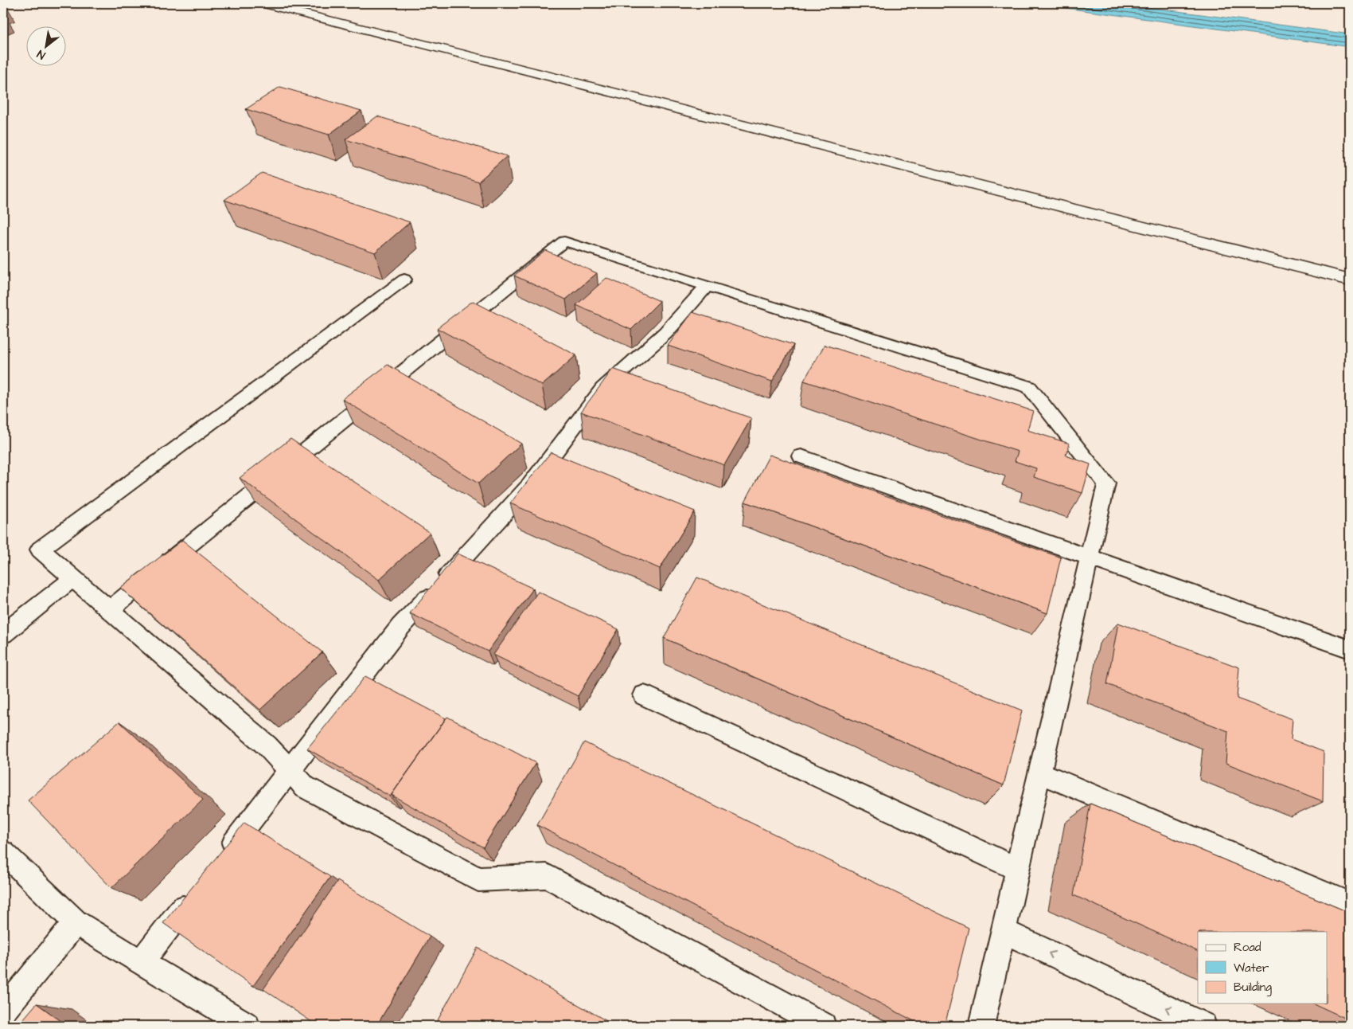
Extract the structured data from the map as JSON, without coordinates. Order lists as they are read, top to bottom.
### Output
{
  "legend": ["Road", "Water", "Building"],
  "north": "bottom left"
}
